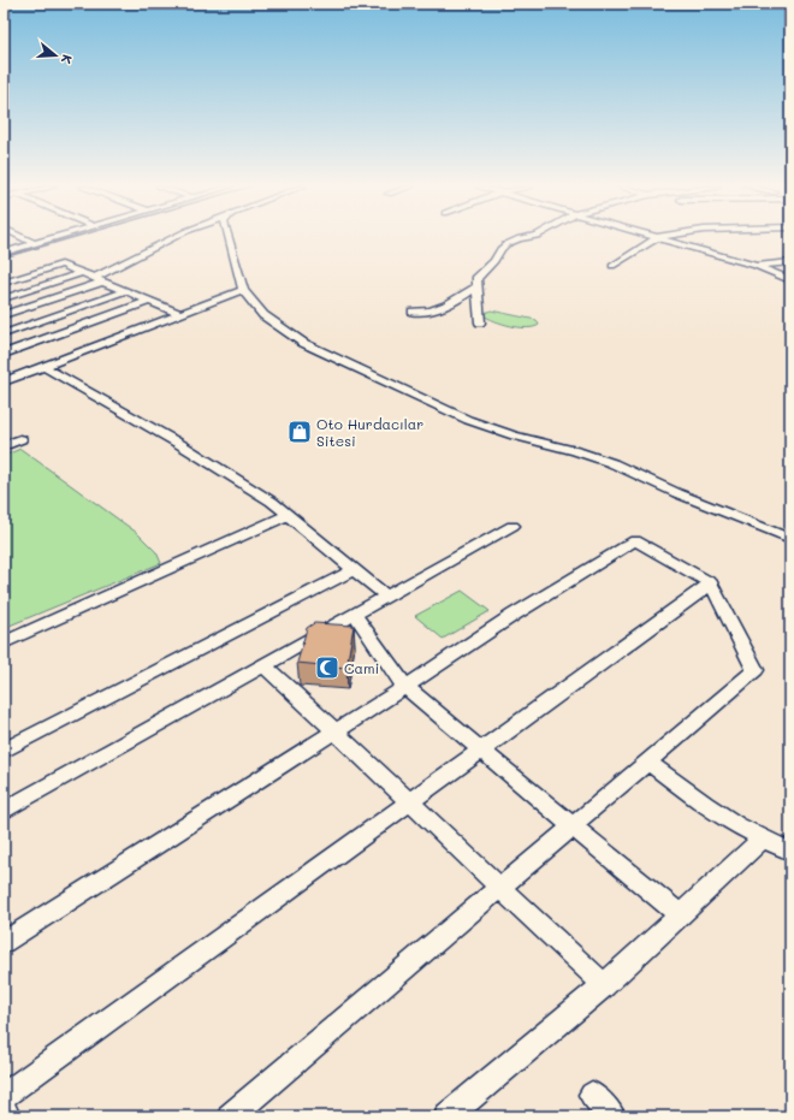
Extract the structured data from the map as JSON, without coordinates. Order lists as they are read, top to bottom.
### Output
{
  "places": {
    "shop": ["Oto Hurdacılar Sitesi"],
    "mosque": ["Cami"]
  },
  "north": "right"
}
